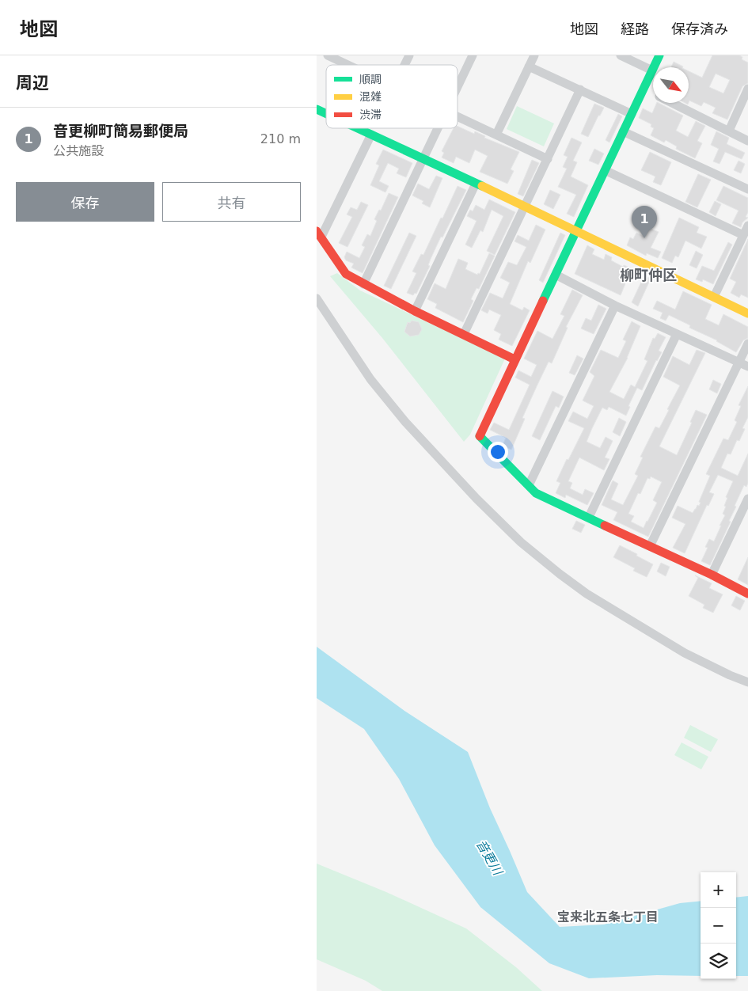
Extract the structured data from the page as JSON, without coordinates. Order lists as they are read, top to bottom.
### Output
{
  "districts": ["柳町仲区", "宝来北五条七丁目"],
  "water": ["音更川"],
  "legend": ["順調", "混雑", "渋滞"],
  "north": "bottom right",
  "page": {
    "header": "地図",
    "nav": ["地図", "経路", "保存済み"],
    "heading": "周辺",
    "list": [
      {
        "mark": "1",
        "name": "音更柳町簡易郵便局",
        "note": "公共施設",
        "value": "210 m"
      }
    ],
    "buttons": ["保存", "共有"],
    "pins": "1",
    "map_buttons": ["+", "−"]
  }
}
